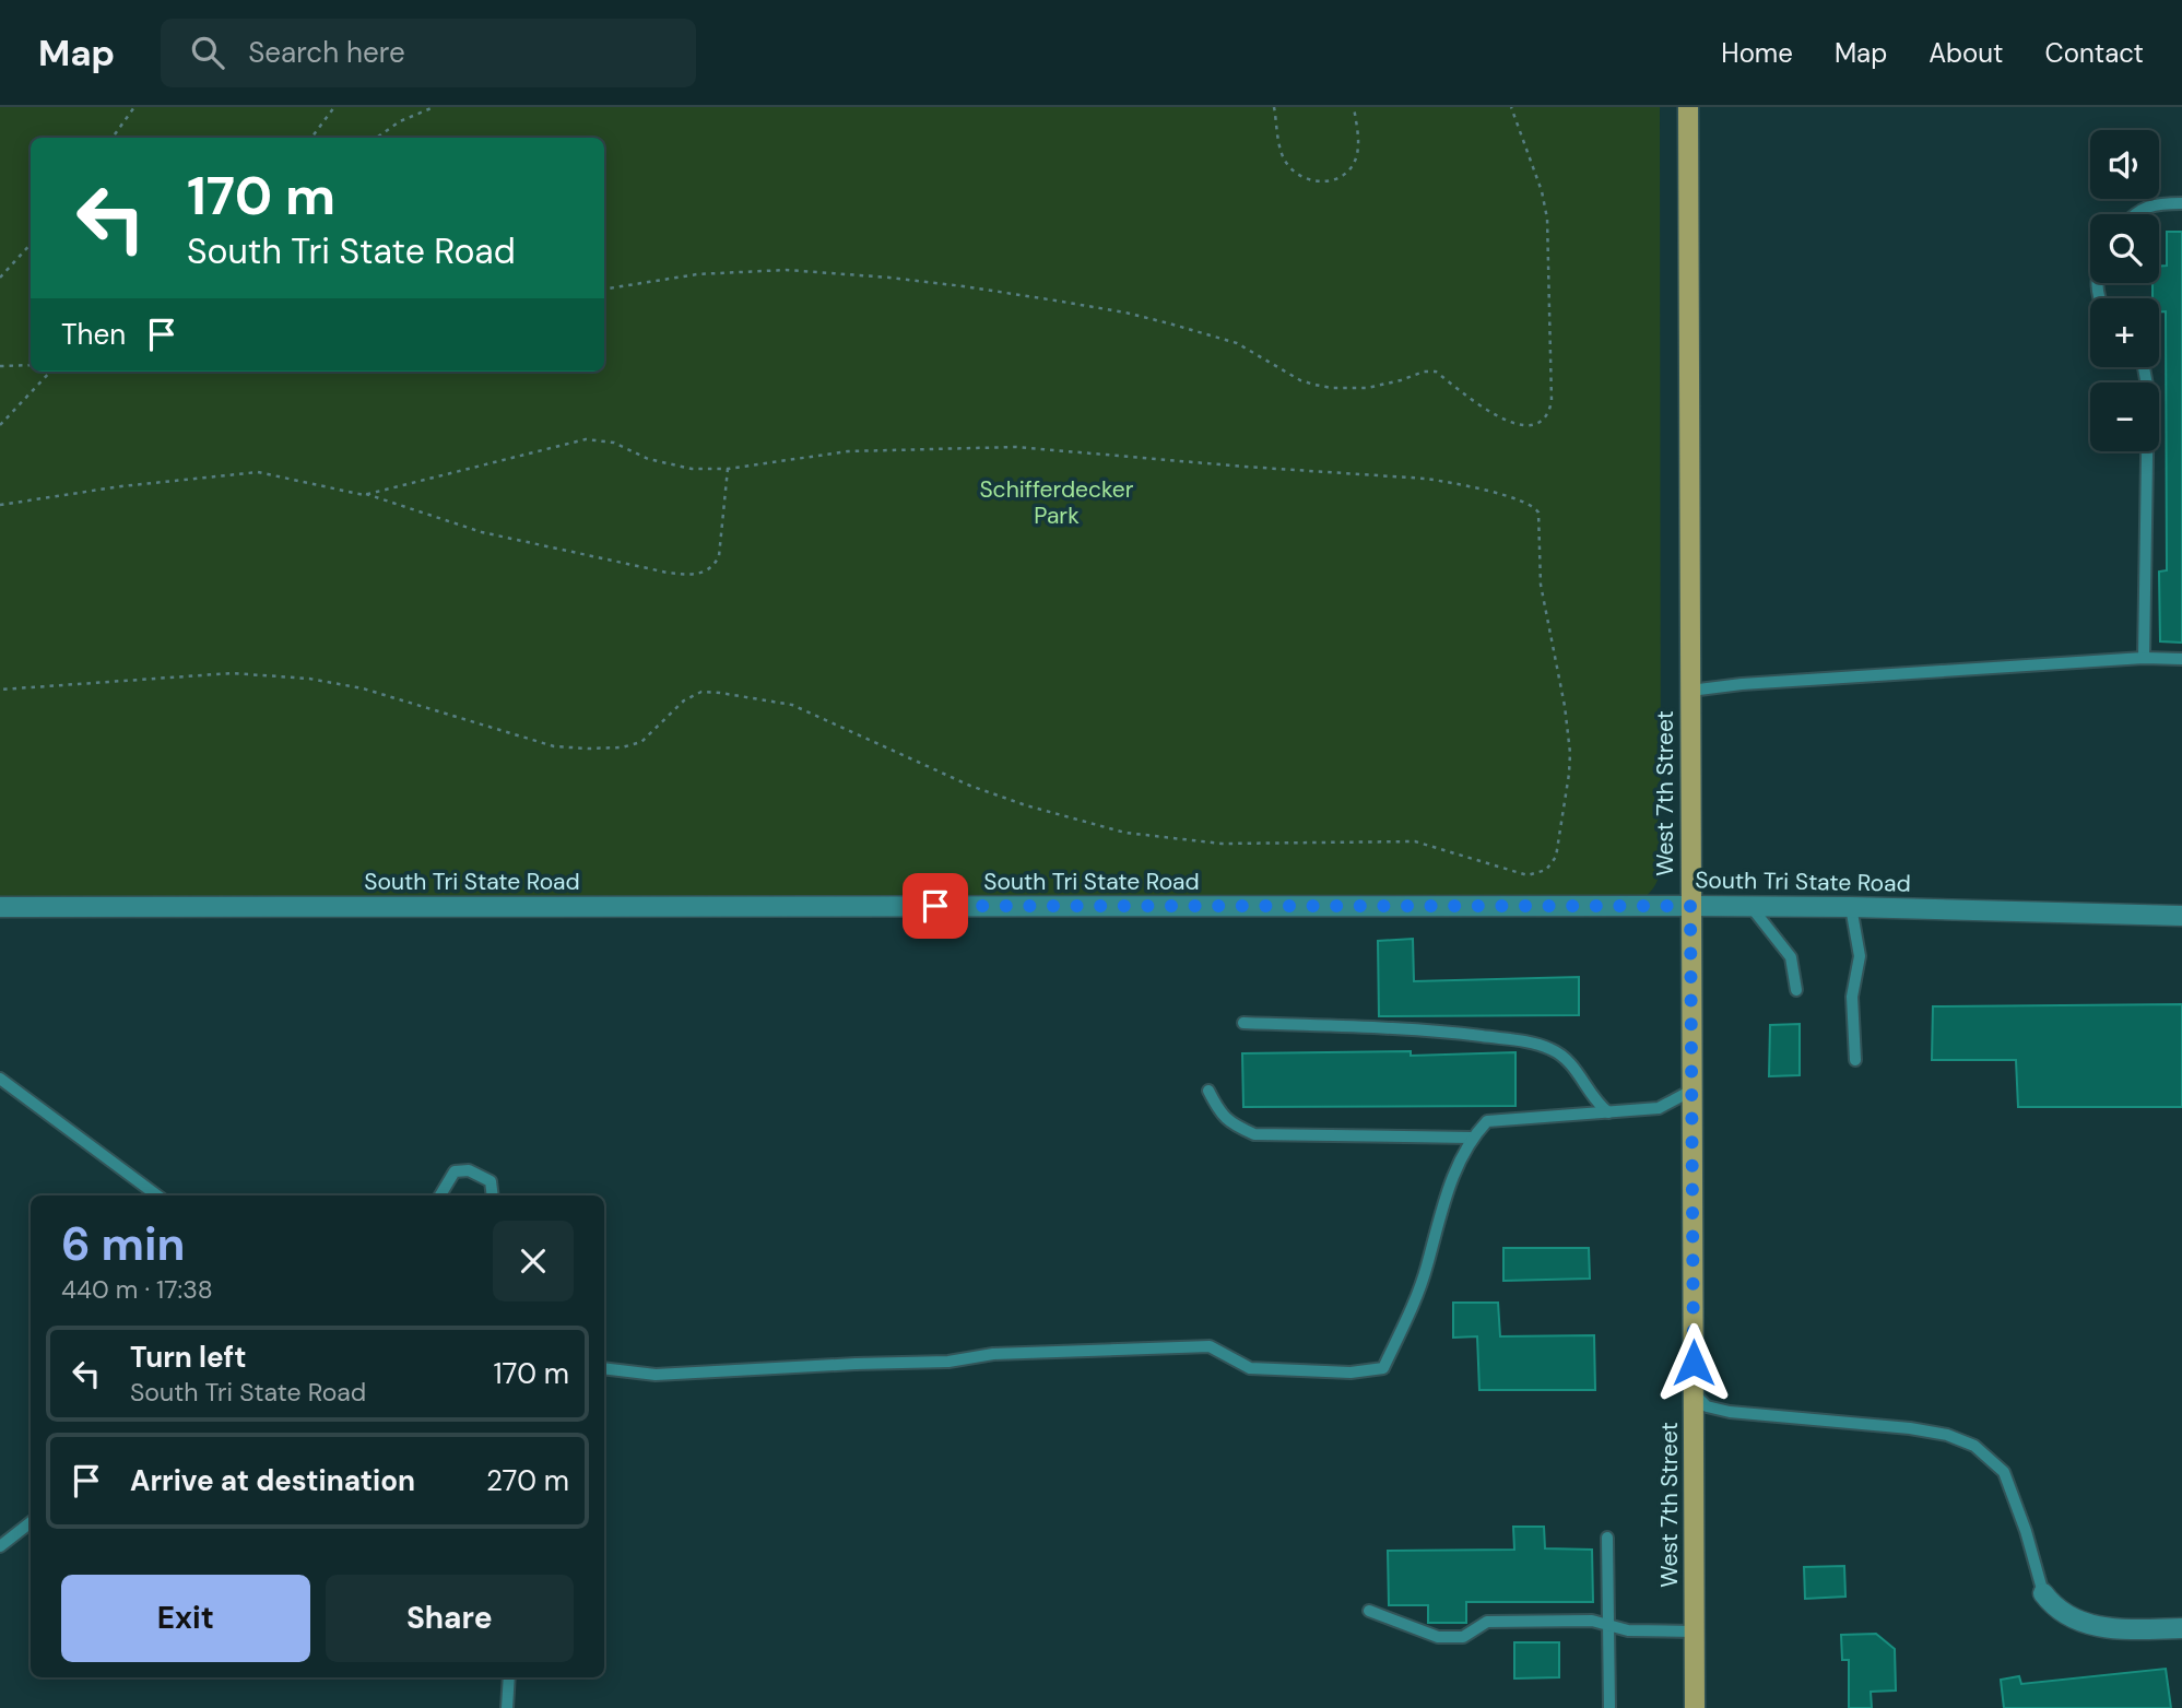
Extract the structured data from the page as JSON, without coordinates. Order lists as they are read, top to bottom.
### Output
{
  "streets": {
    "main road": ["West 7th Street"],
    "street": ["South Tri State Road"]
  },
  "crossings": [
    ["West 7th Street", "South Tri State Road"]
  ],
  "parks": ["Schifferdecker Park"],
  "page": {
    "header": "Map",
    "search": "Search here",
    "nav": [
      "Home",
      "Map",
      "About",
      "Contact"
    ],
    "map_buttons": ["+", "−"],
    "turn": ["170 m", "South Tri State Road"],
    "then": "Then",
    "heading": ["6 min", "440 m · 17:38"],
    "list": [
      {
        "name": "Turn left",
        "note": "South Tri State Road",
        "value": "170 m"
      },
      {
        "name": "Arrive at destination",
        "value": "270 m"
      }
    ],
    "buttons": ["Exit", "Share"]
  }
}
